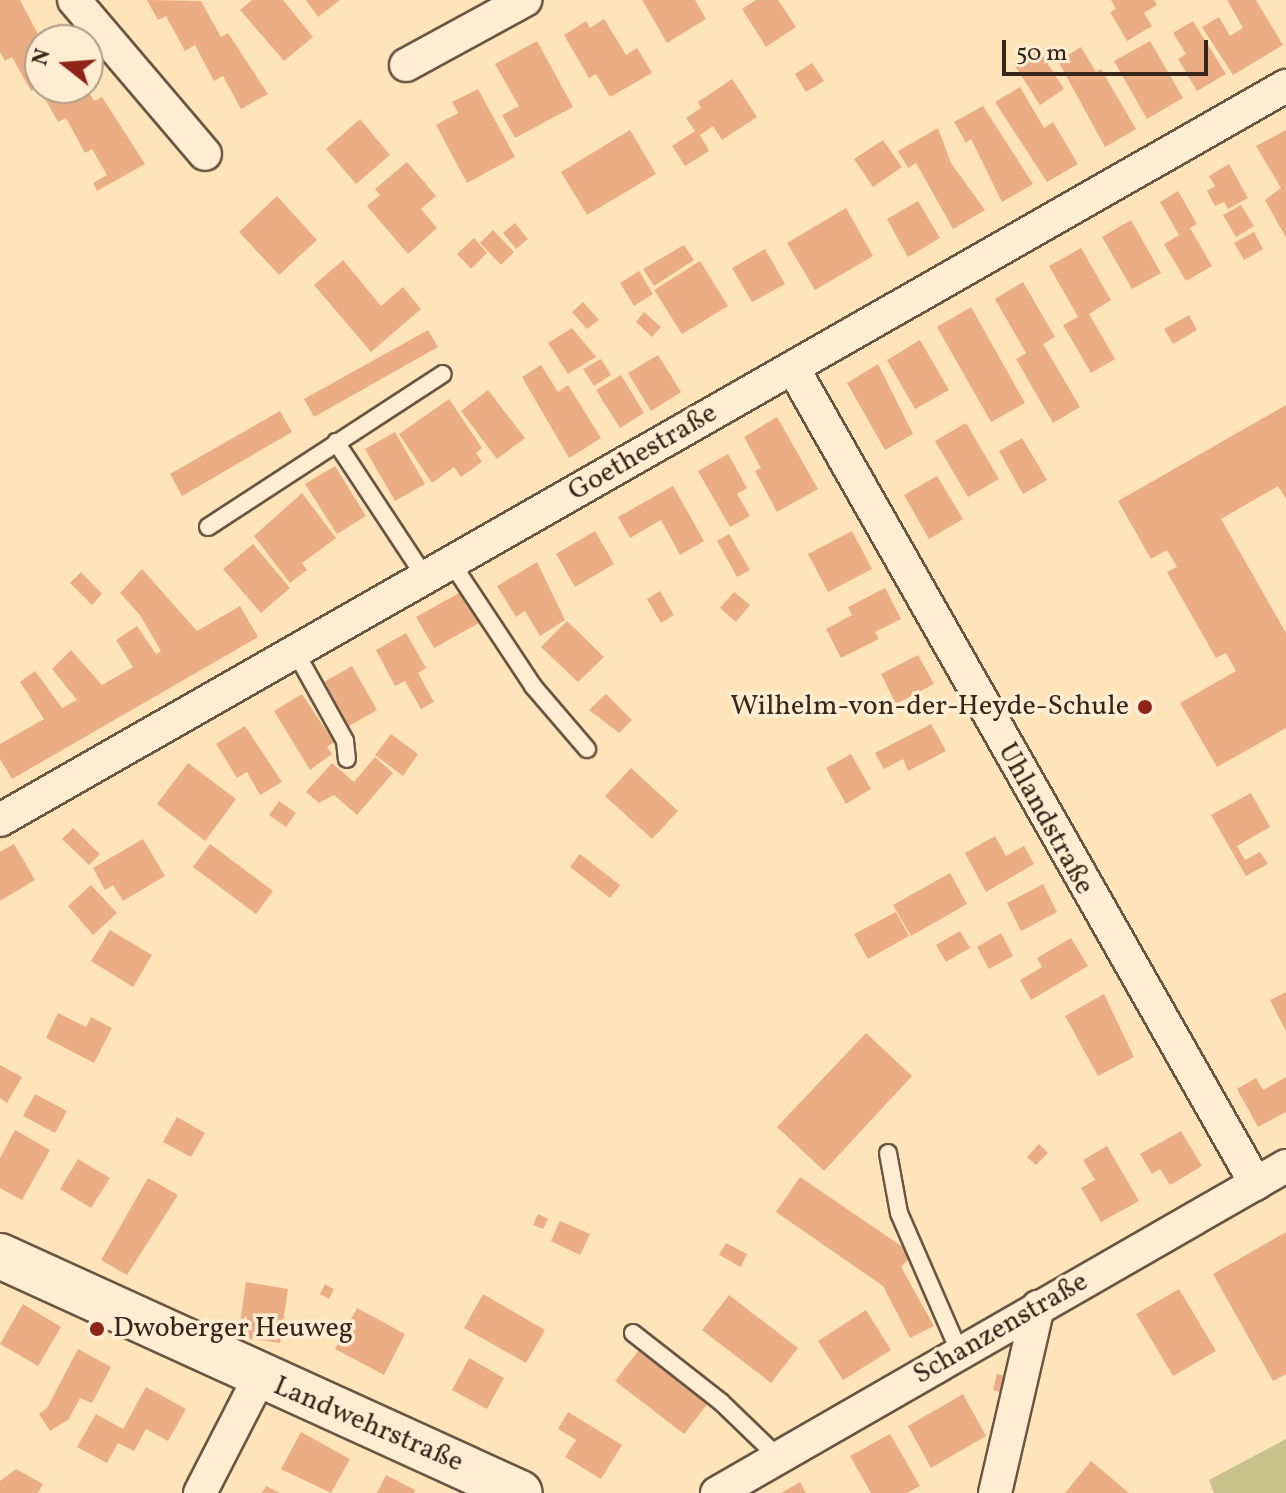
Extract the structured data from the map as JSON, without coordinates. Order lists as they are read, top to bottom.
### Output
{
  "streets": {
    "street": [
      "Goethestraße",
      "Uhlandstraße",
      "Schanzenstraße",
      "Landwehrstraße"
    ]
  },
  "crossings": [
    ["Goethestraße", "Uhlandstraße"],
    ["Uhlandstraße", "Schanzenstraße"]
  ],
  "places": ["Wilhelm-von-der-Heyde-Schule", "Dwoberger Heuweg"],
  "scale_bar": "50 m",
  "north": "left"
}
